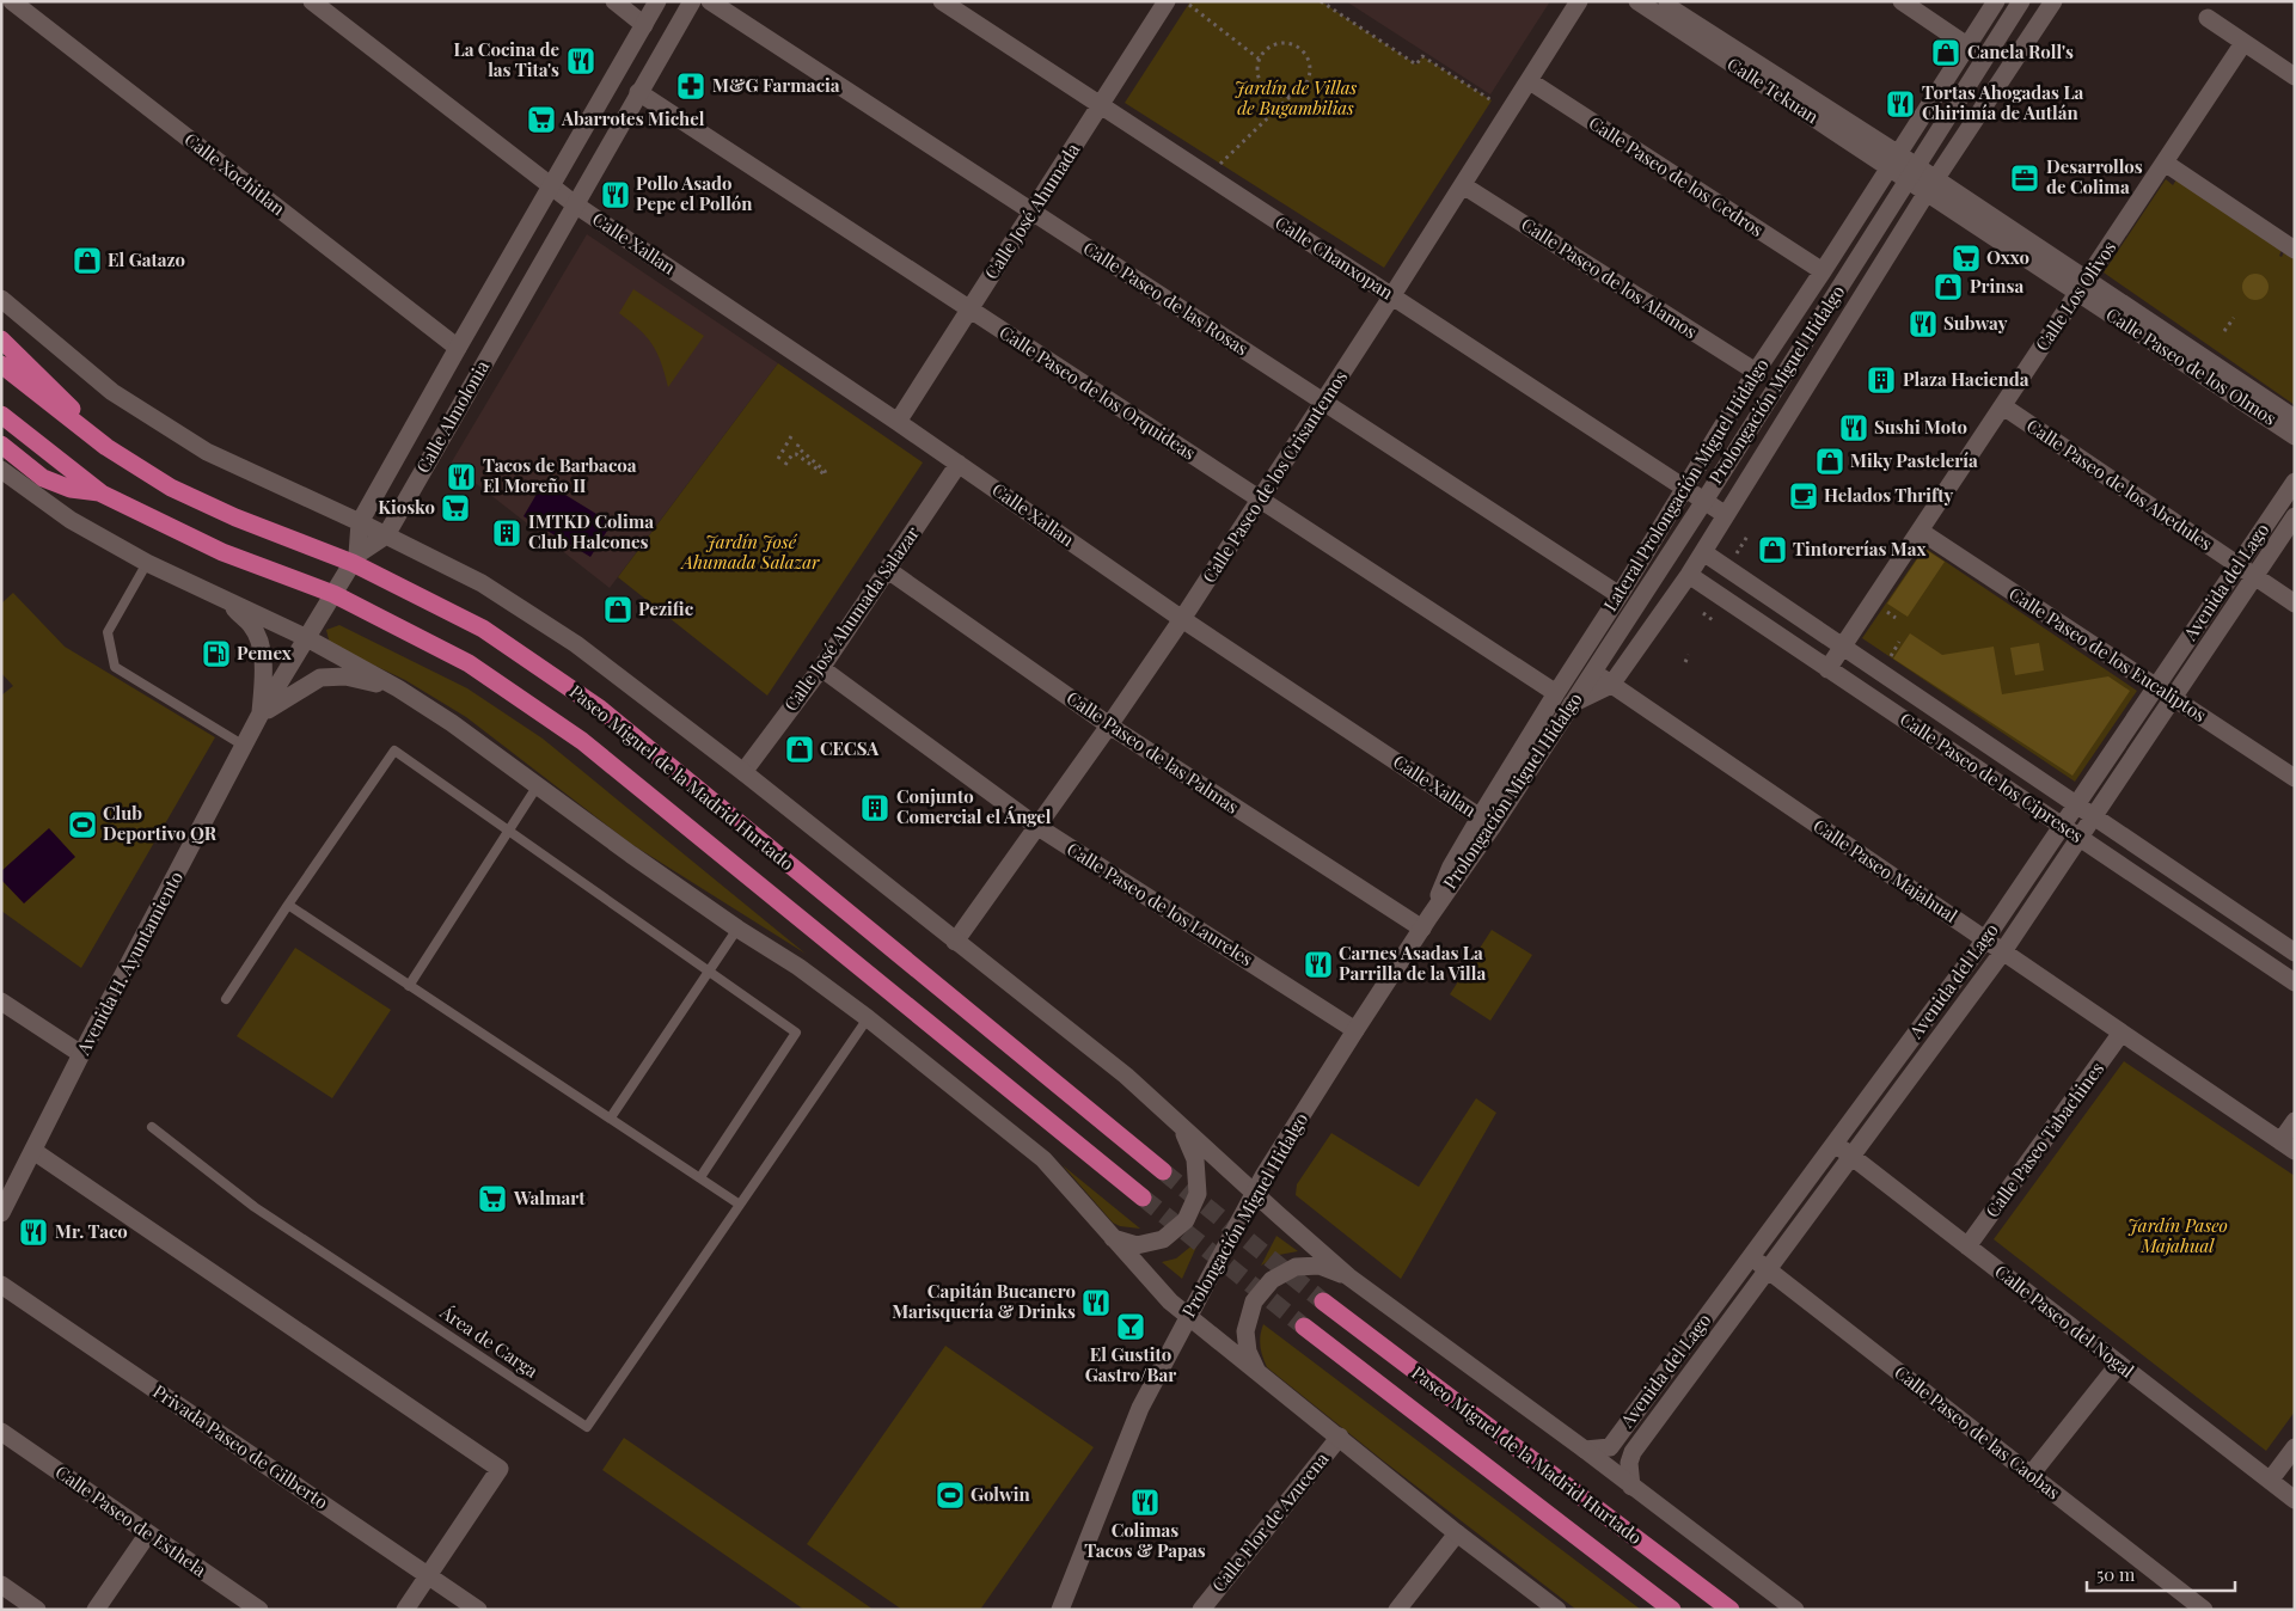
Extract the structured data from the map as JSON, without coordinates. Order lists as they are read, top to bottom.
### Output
{
  "streets": {
    "highway": ["Paseo Miguel de la Madrid Hurtado"],
    "street": [
      "Calle Tekuan",
      "Calle Xochitlan",
      "Calle Paseo de los Cedros",
      "Calle José Ahumada",
      "Calle Xallan",
      "Calle Chanxopan",
      "Calle Paseo de los Alamos",
      "Calle Los Olivos",
      "Calle Paseo de las Rosas",
      "Calle Paseo de los Olmos",
      "Prolongación Miguel Hidalgo",
      "Calle Paseo de los Orquideas",
      "Calle Almolonia",
      "Calle Paseo de los Crisantemos",
      "Lateral Prolongación Miguel Hidalgo",
      "Calle Paseo de los Abedules",
      "Avenida del Lago",
      "Calle José Ahumada Salazar",
      "Calle Paseo de los Eucaliptos",
      "Calle Paseo de las Palmas",
      "Calle Paseo de los Cipreses",
      "Calle Paseo Majahual",
      "Calle Paseo de los Laureles",
      "Avenida H. Ayuntamiento",
      "Calle Paseo Tabachines",
      "Calle Paseo del Nogal",
      "Calle Paseo de las Caobas",
      "Privada Paseo de Gilberto",
      "Calle Paseo de Esthela",
      "Calle Flor de Azucena"
    ],
    "lane": ["Área de Carga"]
  },
  "crossings": [
    ["Calle Tekuan", "Calle Paseo de los Olmos"],
    ["Calle Tekuan", "Prolongación Miguel Hidalgo"],
    ["Calle Tekuan", "Lateral Prolongación Miguel Hidalgo"],
    ["Calle Xochitlan", "Calle Almolonia"],
    ["Calle Paseo de los Cedros", "Calle Paseo de los Crisantemos"],
    ["Calle Paseo de los Cedros", "Lateral Prolongación Miguel Hidalgo"],
    ["Calle José Ahumada", "Calle Xallan"],
    ["Calle José Ahumada", "Calle Chanxopan"],
    ["Calle José Ahumada", "Calle Paseo de las Rosas"],
    ["Calle José Ahumada", "Calle Paseo de los Orquideas"],
    ["Calle Xallan", "Prolongación Miguel Hidalgo"],
    ["Calle Xallan", "Calle Almolonia"],
    ["Calle Xallan", "Calle Paseo de los Crisantemos"],
    ["Calle Xallan", "Lateral Prolongación Miguel Hidalgo"],
    ["Calle Xallan", "Calle José Ahumada Salazar"],
    ["Calle Chanxopan", "Prolongación Miguel Hidalgo"],
    ["Calle Chanxopan", "Calle Paseo de los Crisantemos"],
    ["Calle Chanxopan", "Lateral Prolongación Miguel Hidalgo"],
    ["Calle Paseo de los Alamos", "Calle Paseo de los Crisantemos"],
    ["Calle Paseo de los Alamos", "Lateral Prolongación Miguel Hidalgo"],
    ["Calle Los Olivos", "Calle Paseo de los Olmos"],
    ["Calle Los Olivos", "Calle Paseo de los Abedules"],
    ["Calle Los Olivos", "Calle Paseo de los Eucaliptos"],
    ["Calle Los Olivos", "Calle Paseo de los Cipreses"],
    ["Calle Paseo de las Rosas", "Calle Paseo de los Crisantemos"],
    ["Calle Paseo de las Rosas", "Lateral Prolongación Miguel Hidalgo"],
    ["Calle Paseo de los Olmos", "Prolongación Miguel Hidalgo"],
    ["Prolongación Miguel Hidalgo", "Lateral Prolongación Miguel Hidalgo"],
    ["Prolongación Miguel Hidalgo", "Calle Paseo de las Palmas"],
    ["Prolongación Miguel Hidalgo", "Calle Paseo Majahual"],
    ["Prolongación Miguel Hidalgo", "Calle Paseo de los Laureles"],
    ["Calle Paseo de los Orquideas", "Calle Almolonia"],
    ["Calle Paseo de los Orquideas", "Calle Paseo de los Crisantemos"],
    ["Calle Paseo de los Orquideas", "Lateral Prolongación Miguel Hidalgo"],
    ["Calle Almolonia", "Paseo Miguel de la Madrid Hurtado"],
    ["Calle Almolonia", "Avenida H. Ayuntamiento"],
    ["Calle Paseo de los Crisantemos", "Calle Paseo de las Palmas"],
    ["Calle Paseo de los Crisantemos", "Calle Paseo de los Laureles"],
    ["Calle Paseo de los Abedules", "Avenida del Lago"],
    ["Avenida del Lago", "Calle Paseo de los Eucaliptos"],
    ["Avenida del Lago", "Calle Paseo de los Cipreses"],
    ["Avenida del Lago", "Calle Paseo Majahual"],
    ["Avenida del Lago", "Calle Paseo del Nogal"],
    ["Avenida del Lago", "Calle Paseo de las Caobas"],
    ["Calle José Ahumada Salazar", "Calle Paseo de las Palmas"],
    ["Calle José Ahumada Salazar", "Calle Paseo de los Laureles"],
    ["Paseo Miguel de la Madrid Hurtado", "Avenida H. Ayuntamiento"],
    ["Calle Paseo Majahual", "Calle Paseo Tabachines"],
    ["Calle Paseo Tabachines", "Calle Paseo del Nogal"]
  ],
  "parks": ["Jardín de Villas de Bugambilias", "Jardín José Ahumada Salazar", "Jardín Paseo Majahual"],
  "places": {
    "shop": [
      "Canela Roll's",
      "El Gatazo",
      "Prinsa",
      "Miky Pastelería",
      "Tintorerías Max",
      "Pezific",
      "CECSA"
    ],
    "restaurant": [
      "La Cocina de las Tita's",
      "Tortas Ahogadas La Chirimía de Autlán",
      "Pollo Asado Pepe el Pollón",
      "Subway",
      "Sushi Moto",
      "Tacos de Barbacoa El Moreño II",
      "Carnes Asadas La Parrilla de la Villa",
      "Mr. Taco",
      "Capitán Bucanero Marisquería & Drinks",
      "Colimas Tacos & Papas"
    ],
    "pharmacy": ["M&G Farmacia"],
    "supermarket": [
      "Abarrotes Michel",
      "Oxxo",
      "Kiosko",
      "Walmart"
    ],
    "office": ["Desarrollos de Colima"],
    "building": ["Plaza Hacienda", "IMTKD Colima Club Halcones", "Conjunto Comercial el Ángel"],
    "cafe": ["Helados Thrifty"],
    "fuel station": ["Pemex"],
    "sports": ["Club Deportivo QR", "Golwin"],
    "bar": ["El Gustito Gastro/Bar"]
  },
  "scale_bar": "50 m"
}
